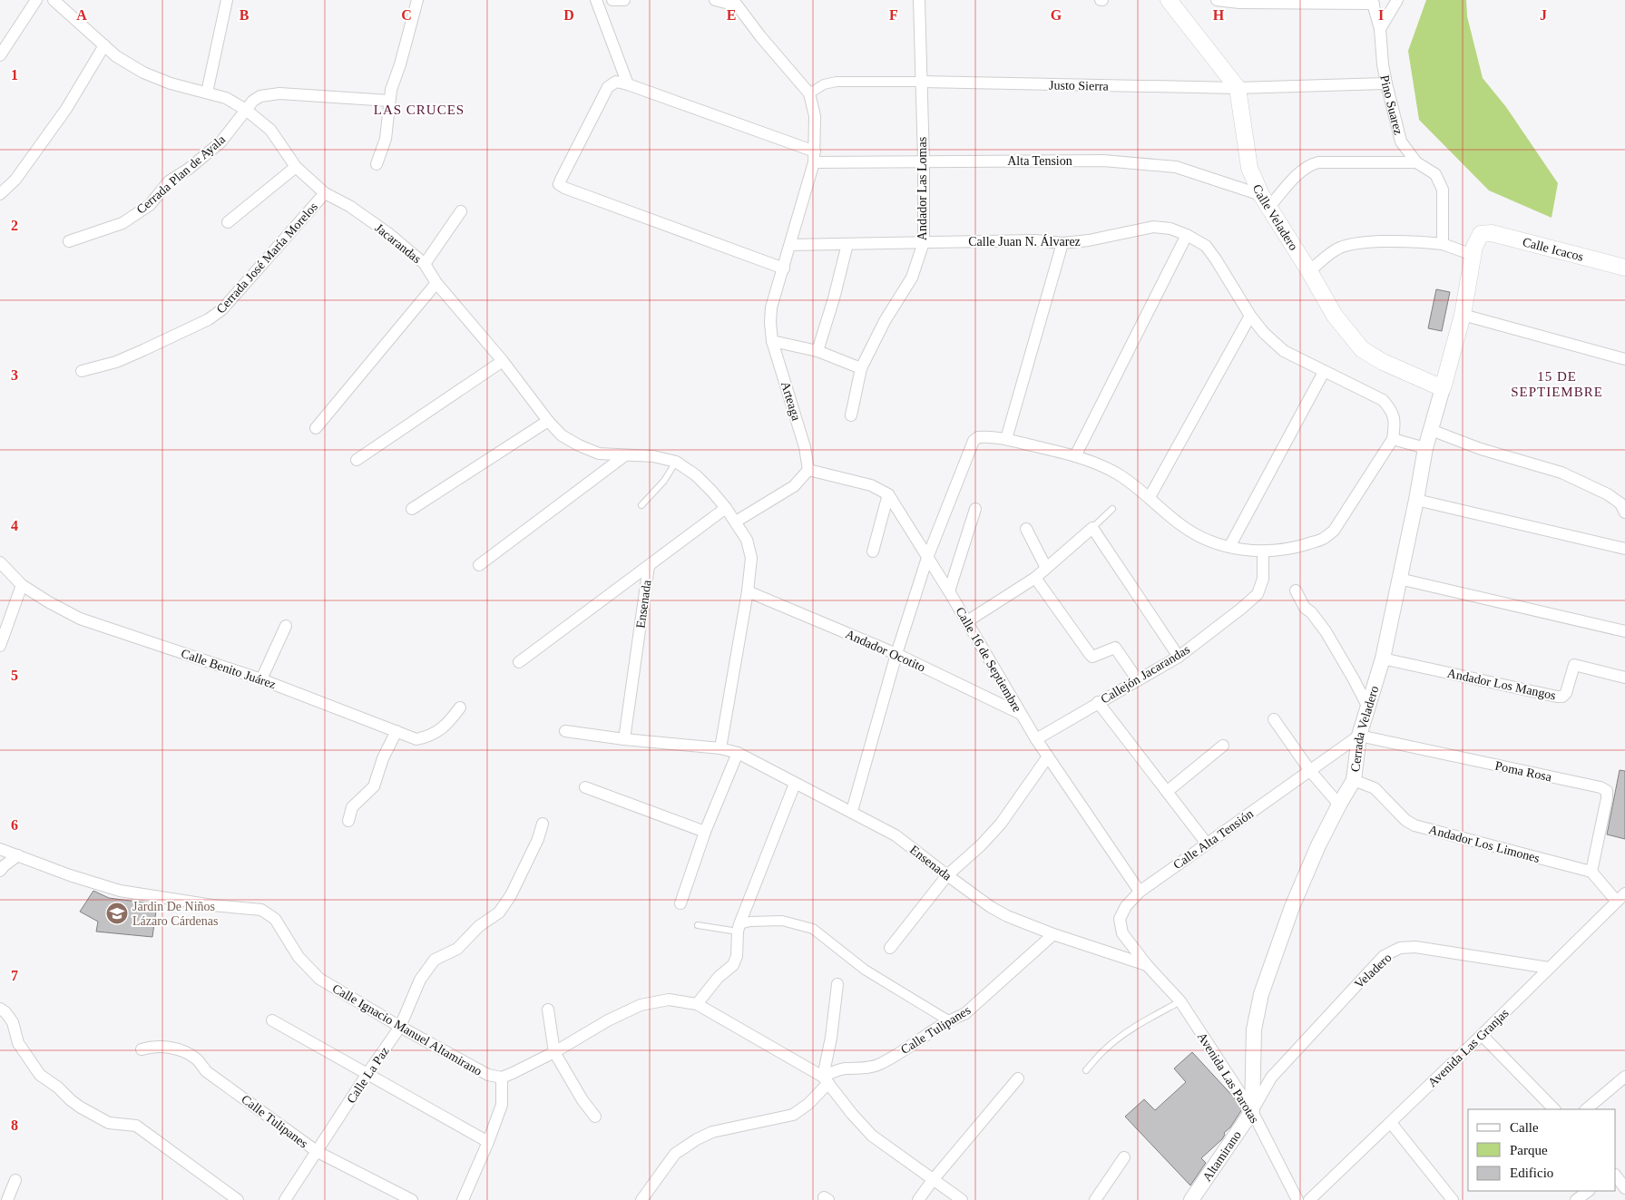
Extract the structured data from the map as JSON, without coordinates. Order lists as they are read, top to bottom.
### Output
{
  "streets": {
    "main road": ["Calle Veladero", "Calle Icacos"],
    "street": [
      "Justo Sierra",
      "Pino Suarez",
      "Alta Tension",
      "Cerrada Plan de Ayala",
      "Andador Las Lomas",
      "Calle Juan N. Álvarez",
      "Jacarandas",
      "Cerrada José María Morelos",
      "Arteaga",
      "Ensenada",
      "Andador Ocotito",
      "Calle 16 de Septiembre",
      "Calle Benito Juárez",
      "Callejón Jacarandas",
      "Andador Los Mangos",
      "Cerrada Veladero",
      "Poma Rosa",
      "Calle Alta Tensión",
      "Andador Los Limones",
      "Veladero",
      "Calle Ignacio Manuel Altamirano",
      "Calle Tulipanes",
      "Avenida Las Granjas",
      "Calle La Paz",
      "Avenida Las Parotas",
      "Altamirano"
    ]
  },
  "crossings": [
    ["Justo Sierra", "Pino Suarez"],
    ["Justo Sierra", "Andador Las Lomas"],
    ["Justo Sierra", "Calle Veladero"],
    ["Alta Tension", "Andador Las Lomas"],
    ["Alta Tension", "Calle Veladero"],
    ["Alta Tension", "Arteaga"],
    ["Cerrada Plan de Ayala", "Jacarandas"],
    ["Andador Las Lomas", "Calle Juan N. Álvarez"],
    ["Calle Veladero", "Cerrada Veladero"],
    ["Calle Juan N. Álvarez", "Arteaga"],
    ["Jacarandas", "Cerrada José María Morelos"],
    ["Jacarandas", "Ensenada"],
    ["Jacarandas", "Andador Ocotito"],
    ["Ensenada", "Calle Alta Tensión"],
    ["Ensenada", "Calle Tulipanes"],
    ["Ensenada", "Avenida Las Parotas"],
    ["Andador Ocotito", "Calle 16 de Septiembre"],
    ["Calle 16 de Septiembre", "Callejón Jacarandas"],
    ["Calle 16 de Septiembre", "Calle Alta Tensión"],
    ["Andador Los Mangos", "Cerrada Veladero"],
    ["Cerrada Veladero", "Poma Rosa"],
    ["Cerrada Veladero", "Calle Alta Tensión"],
    ["Cerrada Veladero", "Andador Los Limones"],
    ["Cerrada Veladero", "Veladero"],
    ["Cerrada Veladero", "Avenida Las Parotas"],
    ["Cerrada Veladero", "Altamirano"],
    ["Poma Rosa", "Calle Alta Tensión"],
    ["Poma Rosa", "Andador Los Limones"],
    ["Calle Alta Tensión", "Avenida Las Parotas"],
    ["Veladero", "Avenida Las Granjas"],
    ["Veladero", "Avenida Las Parotas"],
    ["Veladero", "Altamirano"],
    ["Calle Ignacio Manuel Altamirano", "Calle La Paz"],
    ["Calle Tulipanes", "Calle La Paz"],
    ["Avenida Las Parotas", "Altamirano"]
  ],
  "districts": ["LAS CRUCES", "15 DE SEPTIEMBRE"],
  "places": {
    "school or university": ["Jardin De Niños Lázaro Cárdenas"]
  },
  "legend": ["Calle", "Parque", "Edificio"],
  "grid": {
    "columns": [
      "A",
      "B",
      "C",
      "D",
      "E",
      "F",
      "G",
      "H",
      "I",
      "J"
    ],
    "rows": [
      "1",
      "2",
      "3",
      "4",
      "5",
      "6",
      "7",
      "8"
    ]
  }
}
